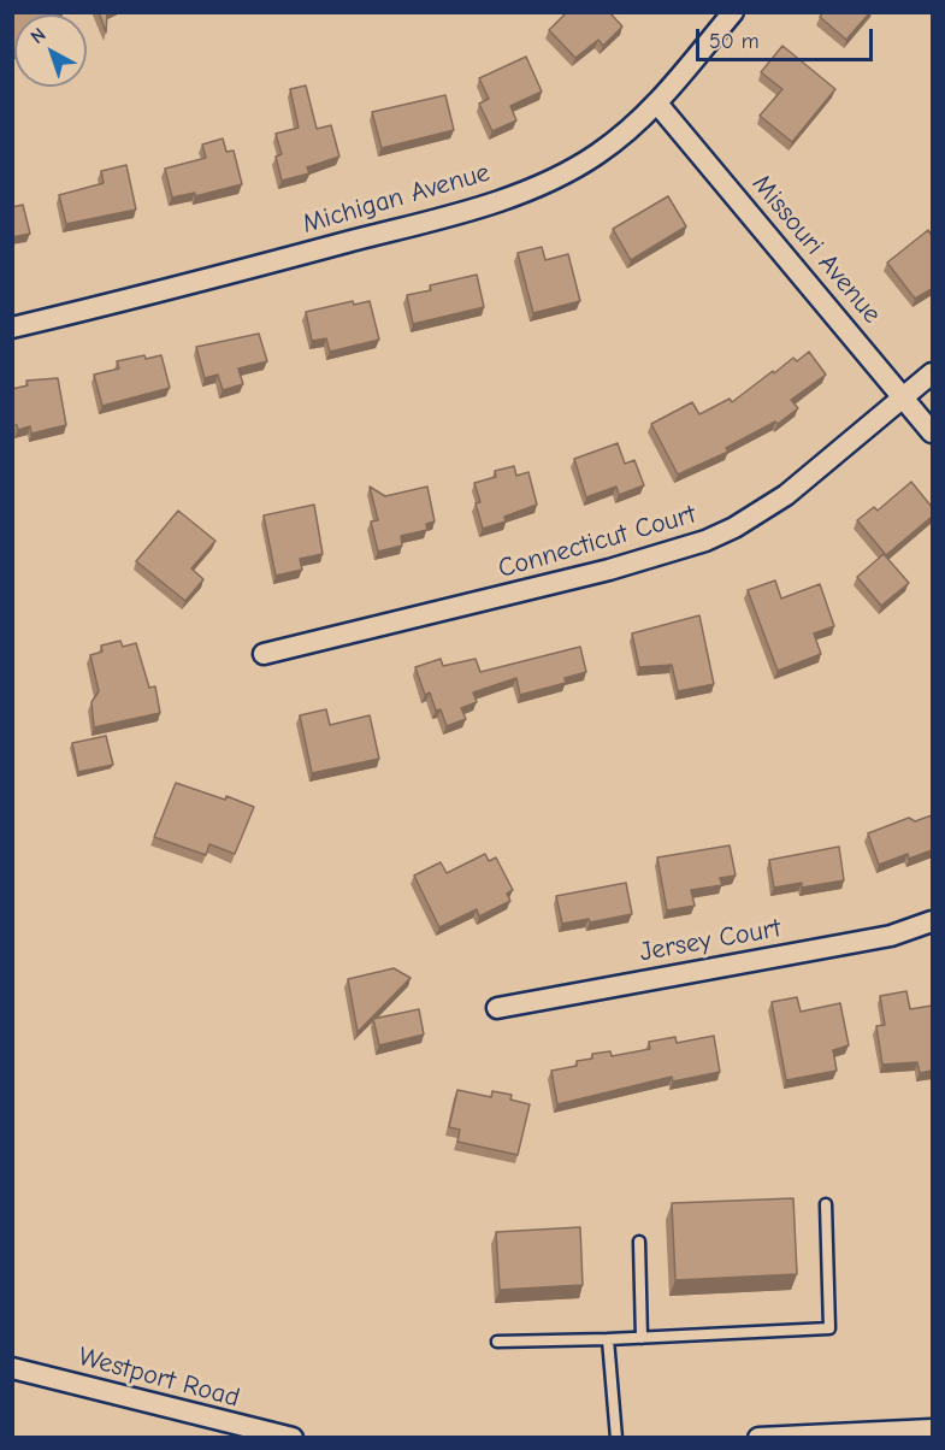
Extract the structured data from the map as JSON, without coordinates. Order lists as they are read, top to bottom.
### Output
{
  "streets": {
    "street": [
      "Michigan Avenue",
      "Missouri Avenue",
      "Connecticut Court",
      "Jersey Court",
      "Westport Road"
    ]
  },
  "crossings": [
    ["Michigan Avenue", "Missouri Avenue"],
    ["Missouri Avenue", "Connecticut Court"]
  ],
  "scale_bar": "50 m",
  "north": "top left"
}
